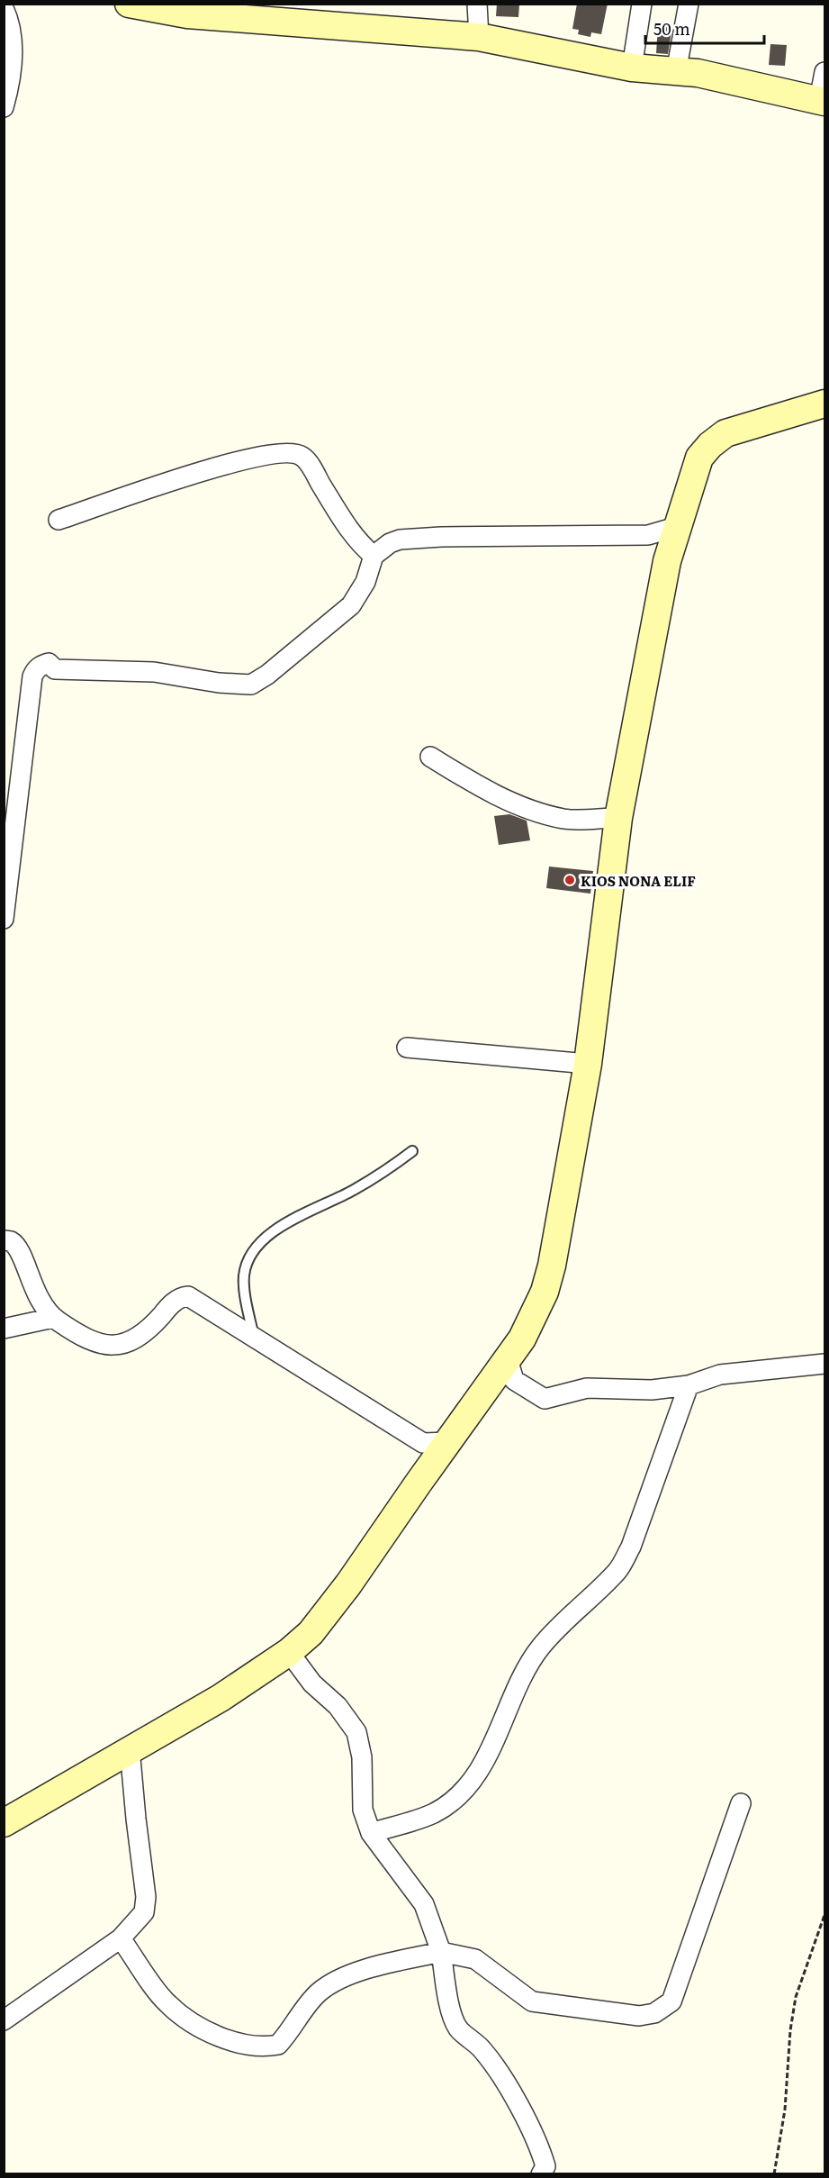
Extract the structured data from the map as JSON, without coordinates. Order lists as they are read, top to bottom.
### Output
{
  "places": ["KIOS NONA ELIF"],
  "scale_bar": "50 m"
}
